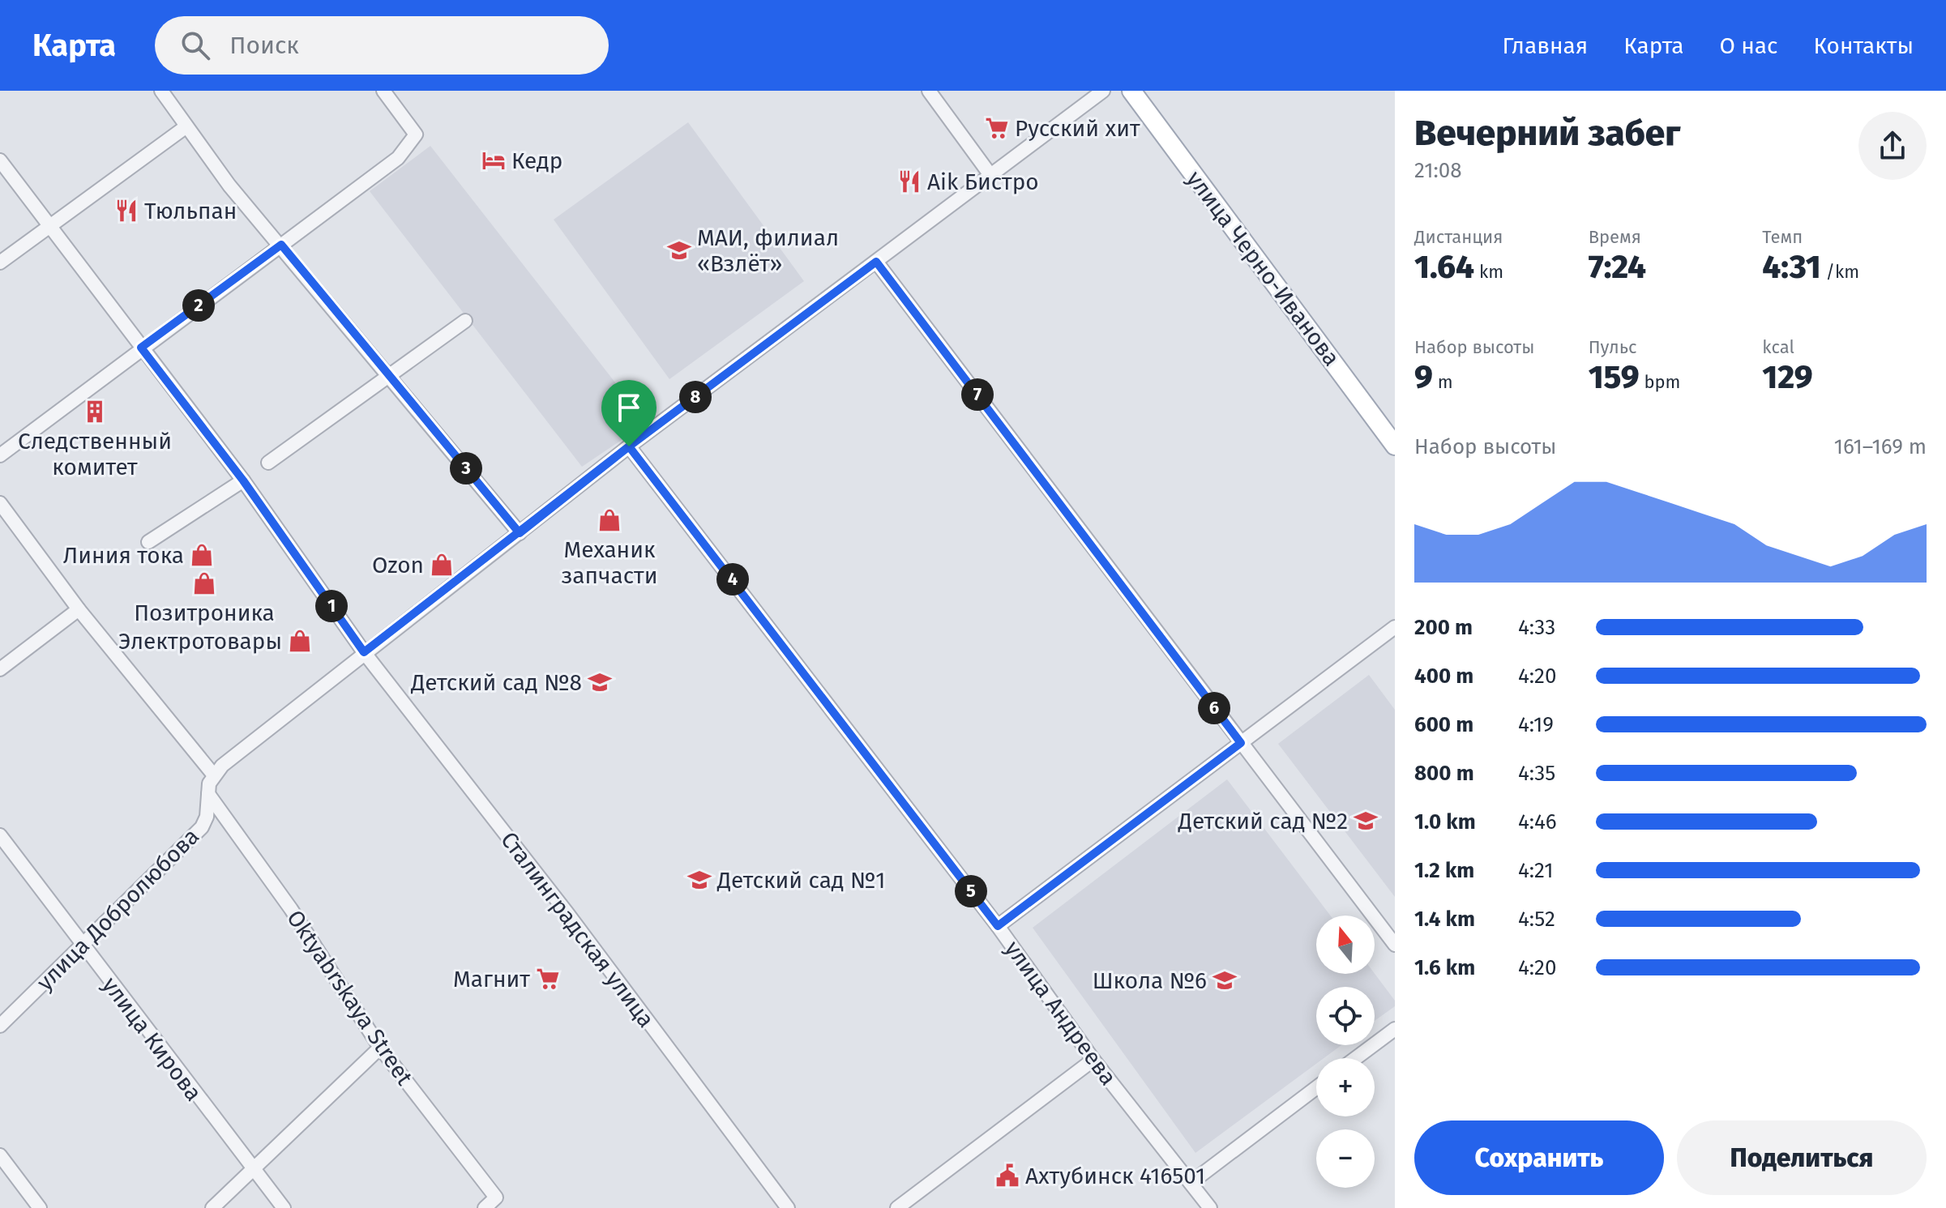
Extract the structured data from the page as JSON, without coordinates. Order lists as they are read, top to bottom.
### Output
{
  "streets": {
    "main road": ["улица Черно-Иванова"],
    "street": [
      "улица Добролюбова",
      "Сталинградская улица",
      "Oktyabrskaya Street",
      "улица Андреева",
      "улица Кирова"
    ]
  },
  "crossings": [
    ["улица Добролюбова", "Сталинградская улица"],
    ["улица Добролюбова", "Oktyabrskaya Street"],
    ["улица Добролюбова", "улица Андреева"],
    ["улица Добролюбова", "улица Кирова"]
  ],
  "places": {
    "supermarket": ["Русский хит", "Магнит"],
    "hotel": ["Кедр"],
    "restaurant": ["Aik Бистро", "Тюльпан"],
    "school or university": [
      "МАИ, филиал «Взлёт»",
      "Детский сад №8",
      "Детский сад №2",
      "Детский сад №1",
      "Школа №6"
    ],
    "building": ["Следственный комитет"],
    "shop": [
      "Механик запчасти",
      "Линия тока",
      "Ozon",
      "Позитроника",
      "Электротовары"
    ],
    "public building": ["Ахтубинск 416501"]
  },
  "north": "top",
  "page": {
    "header": "Карта",
    "search": "Поиск",
    "nav": [
      "Главная",
      "Карта",
      "О нас",
      "Контакты"
    ],
    "heading": ["Вечерний забег", "21:08"],
    "stats": [
      ["Дистанция", "1.64 km"],
      ["Время", "7:24"],
      ["Темп", "4:31 /km"],
      ["Набор высоты", "9 m"],
      ["Пульс", "159 bpm"],
      ["kcal", "129"]
    ],
    "pins": [
      "2",
      "7",
      "8",
      "3",
      "4",
      "1",
      "6",
      "5"
    ],
    "chart": ["Набор высоты", "161–169 m"],
    "list": [
      {
        "name": "200 m",
        "note": "4:33"
      },
      {
        "name": "400 m",
        "note": "4:20"
      },
      {
        "name": "600 m",
        "note": "4:19"
      },
      {
        "name": "800 m",
        "note": "4:35"
      },
      {
        "name": "1.0 km",
        "note": "4:46"
      },
      {
        "name": "1.2 km",
        "note": "4:21"
      },
      {
        "name": "1.4 km",
        "note": "4:52"
      },
      {
        "name": "1.6 km",
        "note": "4:20"
      }
    ],
    "map_buttons": ["+", "−"],
    "buttons": ["Сохранить", "Поделиться"]
  }
}
